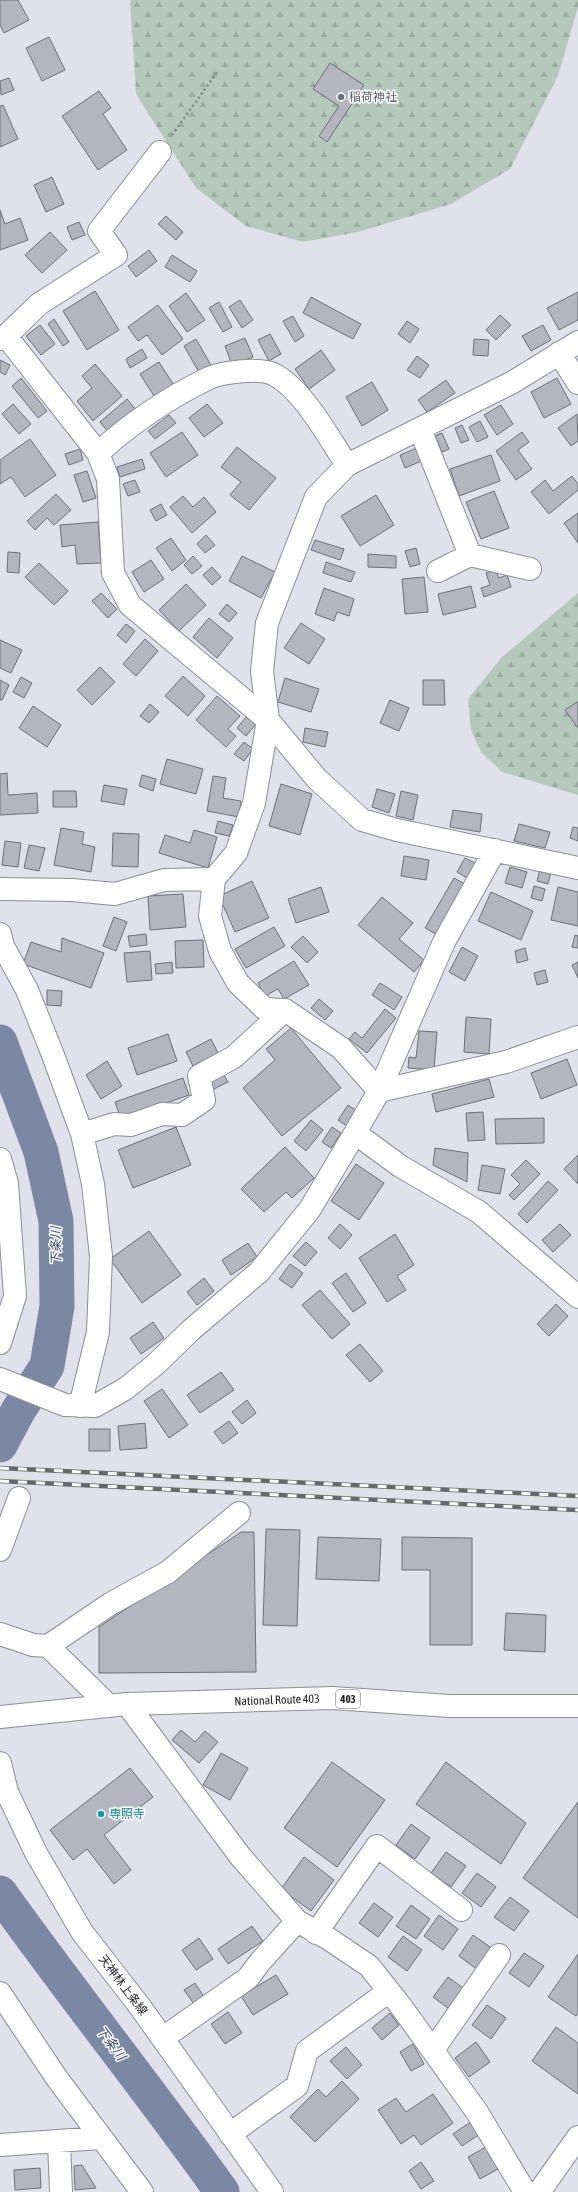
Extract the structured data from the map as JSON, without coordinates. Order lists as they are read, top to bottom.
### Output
{
  "streets": {
    "main road": ["403", "National Route 403", "天神林上条線"]
  },
  "water": ["下条川"],
  "places": ["稲荷神社", "専照寺"]
}
